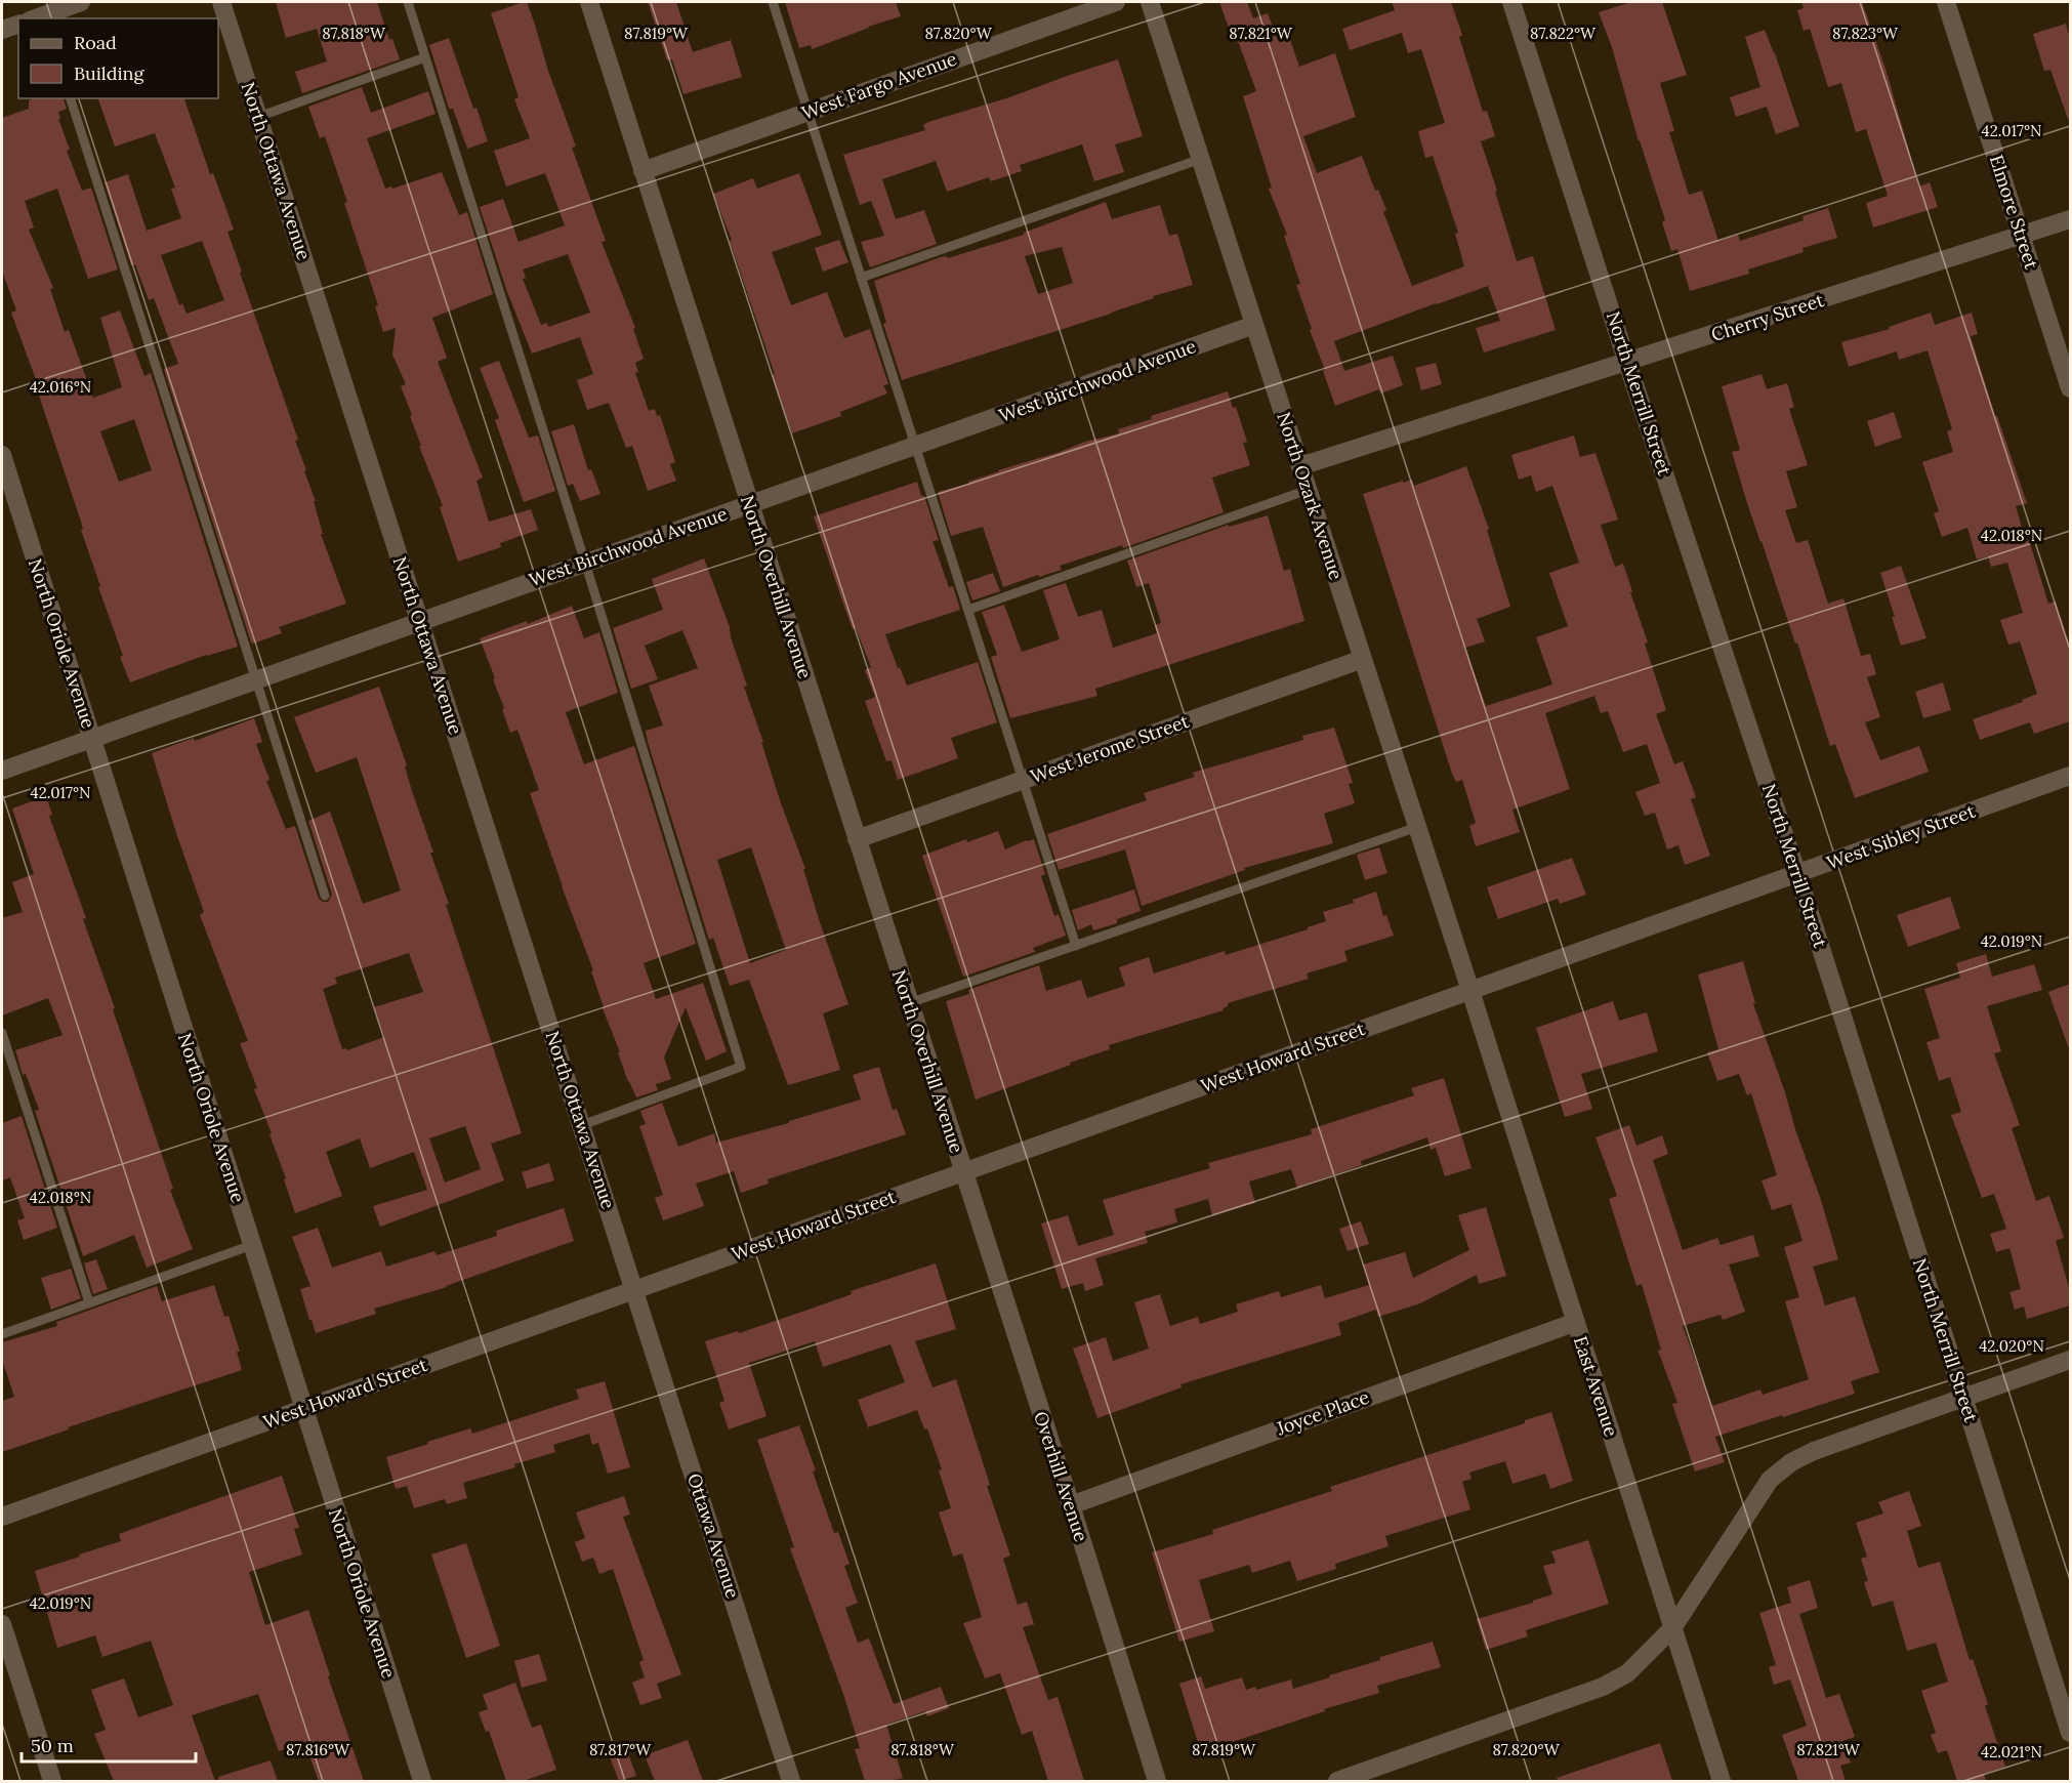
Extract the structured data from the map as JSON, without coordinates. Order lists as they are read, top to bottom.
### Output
{
  "streets": {
    "street": [
      "West Fargo Avenue",
      "North Ottawa Avenue",
      "Elmore Street",
      "Cherry Street",
      "West Birchwood Avenue",
      "North Merrill Street",
      "North Ozark Avenue",
      "North Overhill Avenue",
      "North Oriole Avenue",
      "West Jerome Street",
      "West Sibley Street",
      "West Howard Street",
      "East Avenue",
      "Joyce Place",
      "Overhill Avenue",
      "Ottawa Avenue"
    ]
  },
  "crossings": [
    ["West Fargo Avenue", "North Overhill Avenue"],
    ["North Ottawa Avenue", "West Birchwood Avenue"],
    ["North Ottawa Avenue", "West Howard Street"],
    ["North Ottawa Avenue", "Ottawa Avenue"],
    ["Elmore Street", "Cherry Street"],
    ["Cherry Street", "North Merrill Street"],
    ["Cherry Street", "North Ozark Avenue"],
    ["West Birchwood Avenue", "North Ozark Avenue"],
    ["West Birchwood Avenue", "North Overhill Avenue"],
    ["West Birchwood Avenue", "North Oriole Avenue"],
    ["North Merrill Street", "West Sibley Street"],
    ["North Ozark Avenue", "West Jerome Street"],
    ["North Ozark Avenue", "West Howard Street"],
    ["North Ozark Avenue", "East Avenue"],
    ["North Overhill Avenue", "West Jerome Street"],
    ["North Overhill Avenue", "West Howard Street"],
    ["North Overhill Avenue", "Overhill Avenue"],
    ["North Oriole Avenue", "West Howard Street"],
    ["West Sibley Street", "West Howard Street"],
    ["West Howard Street", "East Avenue"],
    ["West Howard Street", "Overhill Avenue"],
    ["West Howard Street", "Ottawa Avenue"],
    ["East Avenue", "Joyce Place"],
    ["Joyce Place", "Overhill Avenue"]
  ],
  "legend": ["Road", "Building"],
  "scale_bar": "50 m",
  "coordinates": [
    "87.818°W",
    "87.819°W",
    "87.820°W",
    "87.821°W",
    "87.822°W",
    "87.823°W",
    "42.017°N",
    "42.016°N",
    "42.018°N",
    "42.019°N",
    "42.020°N",
    "87.816°W",
    "87.817°W",
    "42.021°N"
  ]
}
